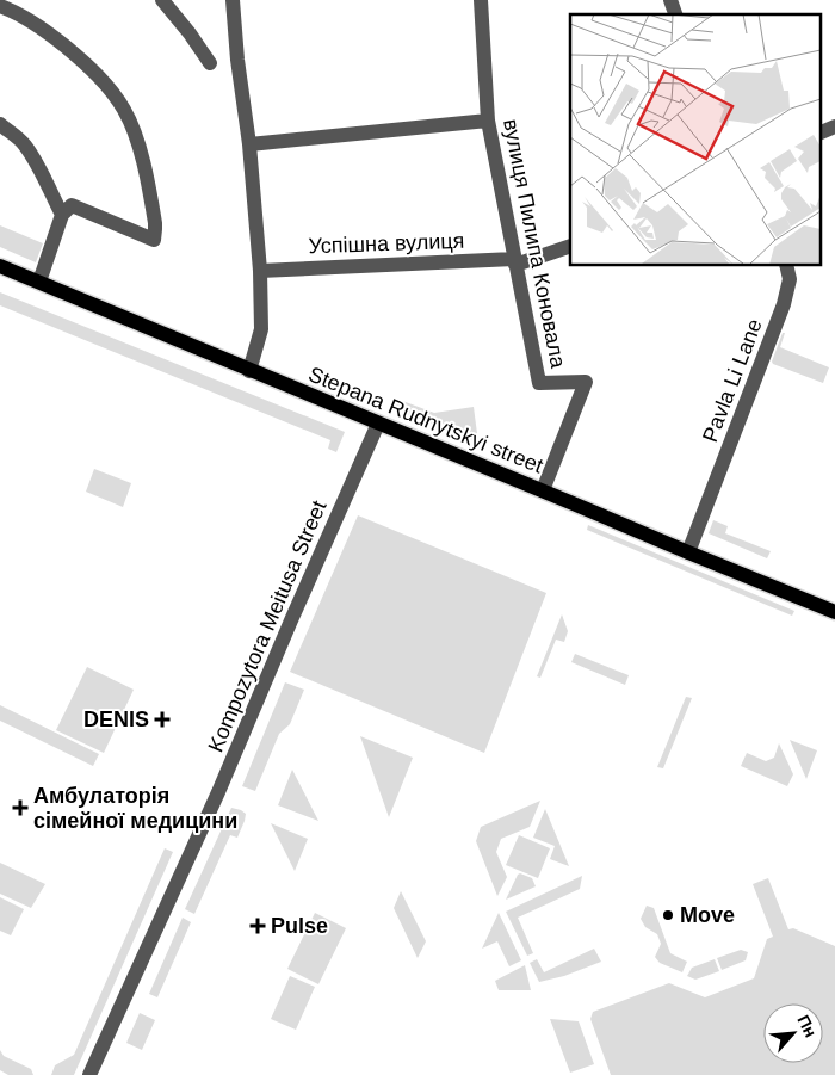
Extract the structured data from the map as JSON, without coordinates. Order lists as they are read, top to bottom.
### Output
{
  "streets": {
    "main road": ["Stepana Rudnytskyi street"],
    "street": [
      "Успішна вулиця",
      "вулиця Пилипа Коновала",
      "Pavla Li Lane",
      "Kompozytora Meitusa Street"
    ]
  },
  "crossings": [
    ["Успішна вулиця", "вулиця Пилипа Коновала"],
    ["вулиця Пилипа Коновала", "Stepana Rudnytskyi street"],
    ["Pavla Li Lane", "Stepana Rudnytskyi street"],
    ["Stepana Rudnytskyi street", "Kompozytora Meitusa Street"]
  ],
  "places": {
    "health": ["DENIS", "Амбулаторія сімейної медицини", "Pulse"],
    "other": ["Move"]
  },
  "north": "top right"
}
